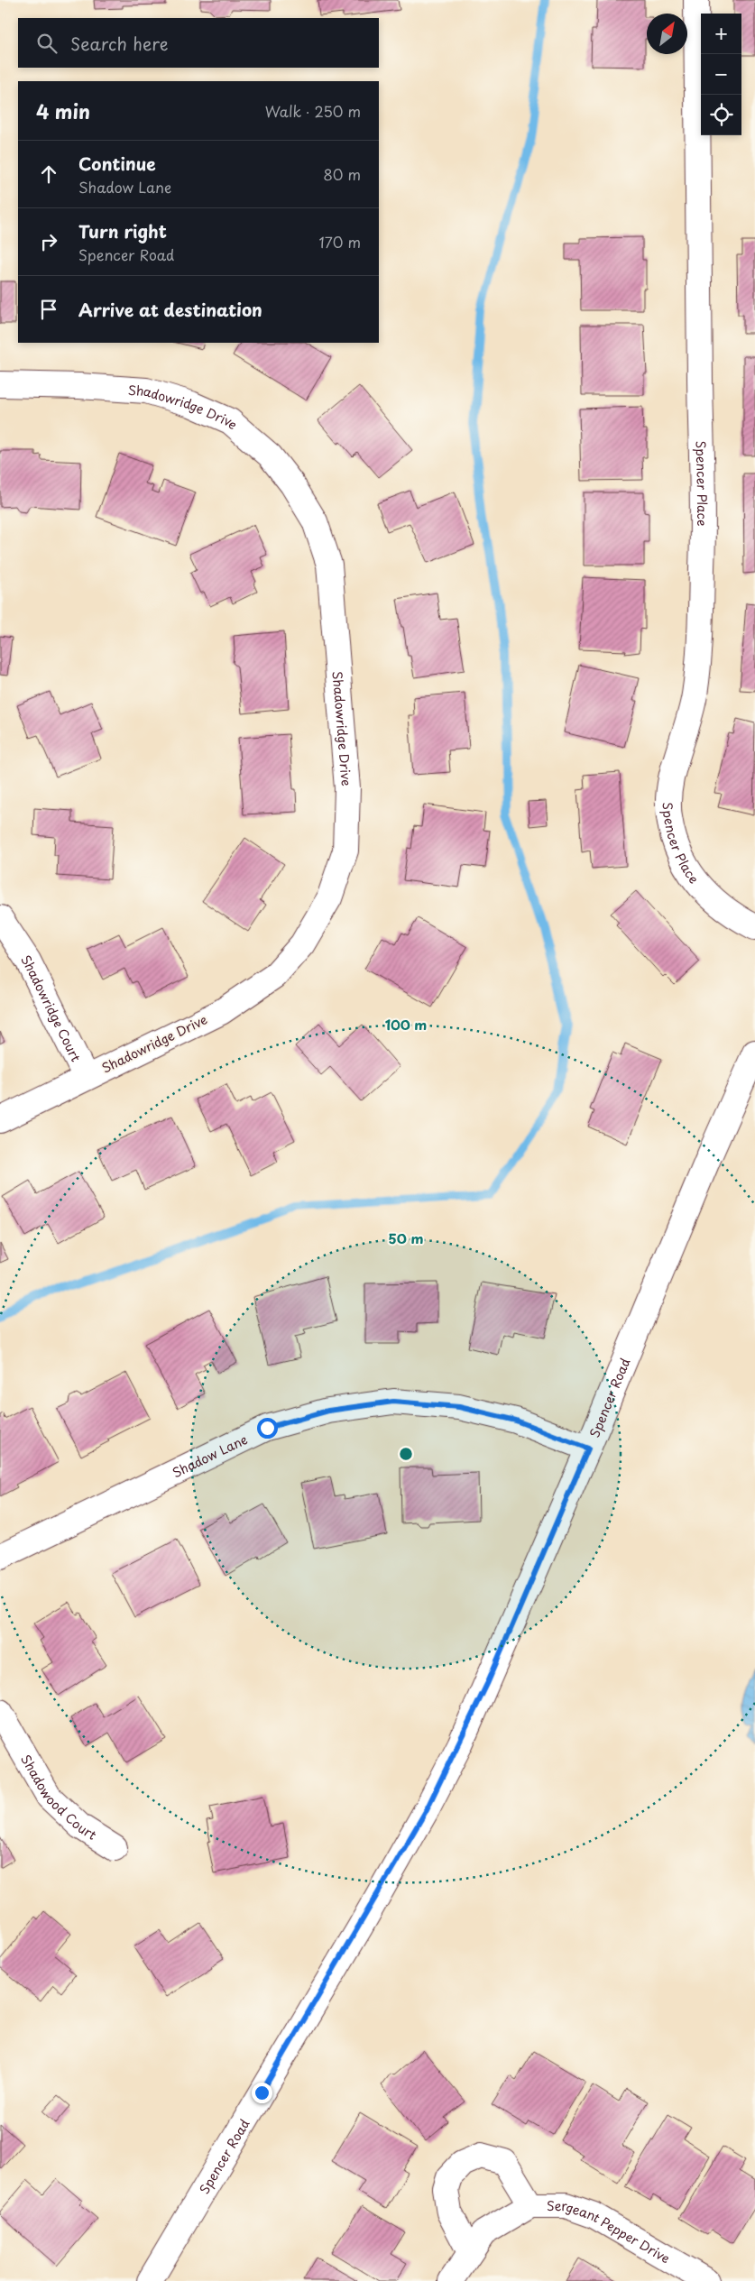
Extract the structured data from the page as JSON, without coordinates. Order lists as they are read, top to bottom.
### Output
{
  "streets": {
    "street": [
      "Shadowridge Drive",
      "Spencer Place",
      "Shadowridge Court",
      "Spencer Road",
      "Shadow Lane",
      "Shadowood Court",
      "Sergeant Pepper Drive"
    ]
  },
  "crossings": [
    ["Shadowridge Drive", "Shadowridge Court"],
    ["Spencer Road", "Shadow Lane"]
  ],
  "north": "top right",
  "page": {
    "map_buttons": ["+", "−"],
    "search": "Search here",
    "heading": ["4 min", "Walk · 250 m"],
    "list": [
      ["Continue", "Shadow Lane", "80 m"],
      ["Turn right", "Spencer Road", "170 m"],
      "Arrive at destination"
    ]
  },
  "rings": ["100 m", "50 m"]
}
